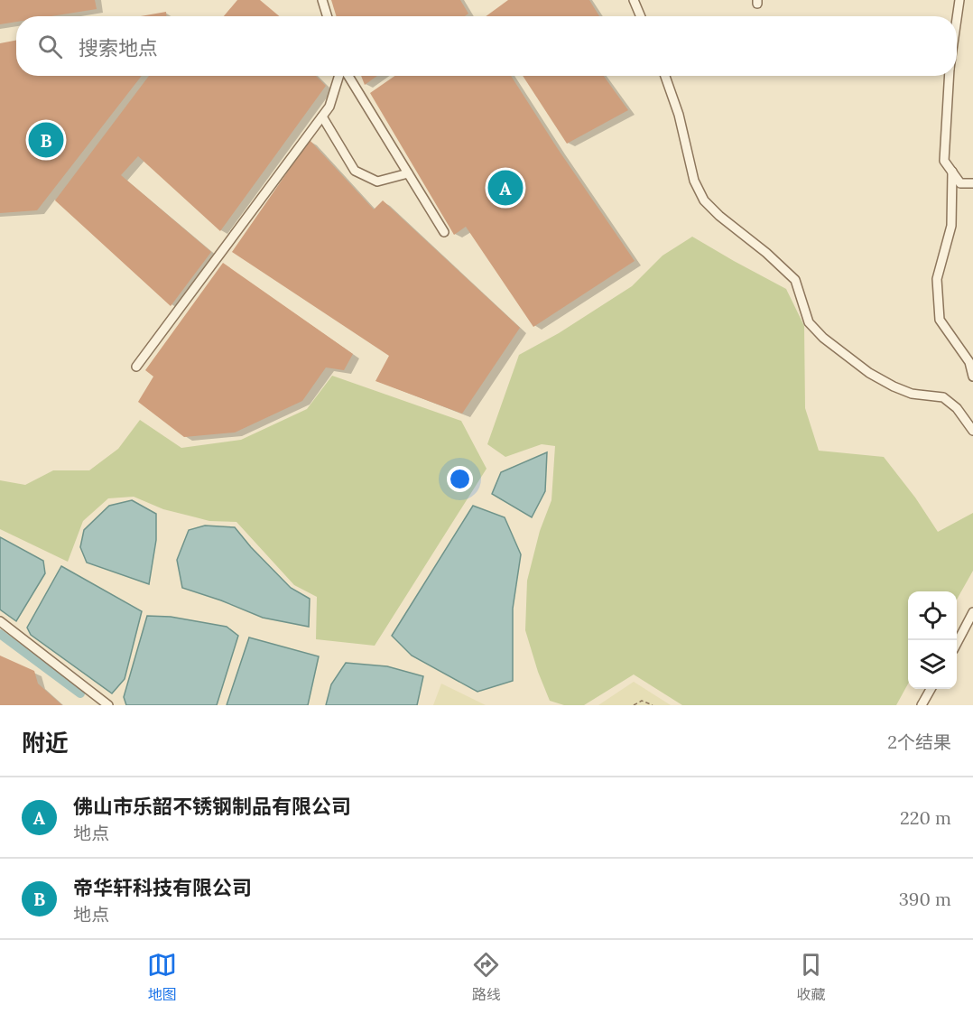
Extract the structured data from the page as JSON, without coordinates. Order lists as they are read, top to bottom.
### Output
{
  "page": {
    "search": "搜索地点",
    "pins": ["B", "A"],
    "heading": ["附近", "2个结果"],
    "list": [
      {
        "mark": "A",
        "name": "佛山市乐韶不锈钢制品有限公司",
        "note": "地点",
        "value": "220 m"
      },
      {
        "mark": "B",
        "name": "帝华轩科技有限公司",
        "note": "地点",
        "value": "390 m"
      }
    ],
    "nav": ["地图", "路线", "收藏"]
  }
}
